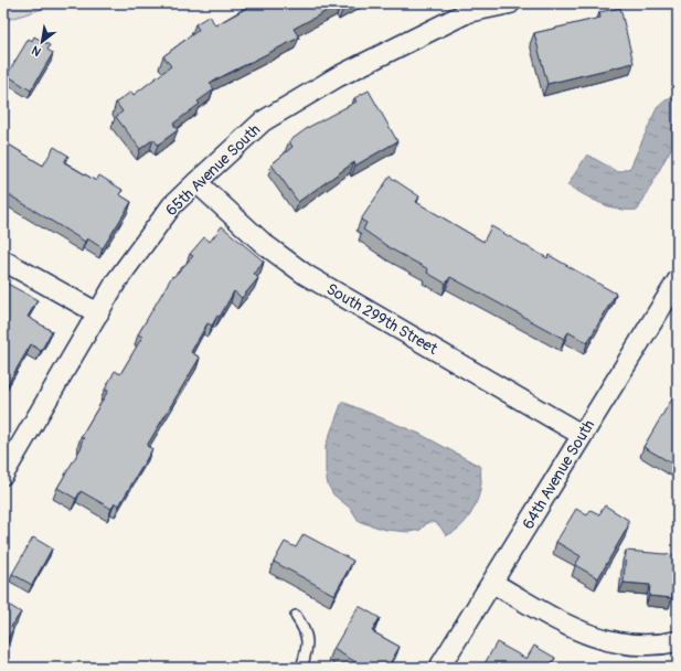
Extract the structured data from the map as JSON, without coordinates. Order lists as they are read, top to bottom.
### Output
{
  "streets": {
    "street": ["65th Avenue South", "South 299th Street", "64th Avenue South"]
  },
  "crossings": [
    ["65th Avenue South", "South 299th Street"],
    ["South 299th Street", "64th Avenue South"]
  ],
  "north": "bottom left"
}
